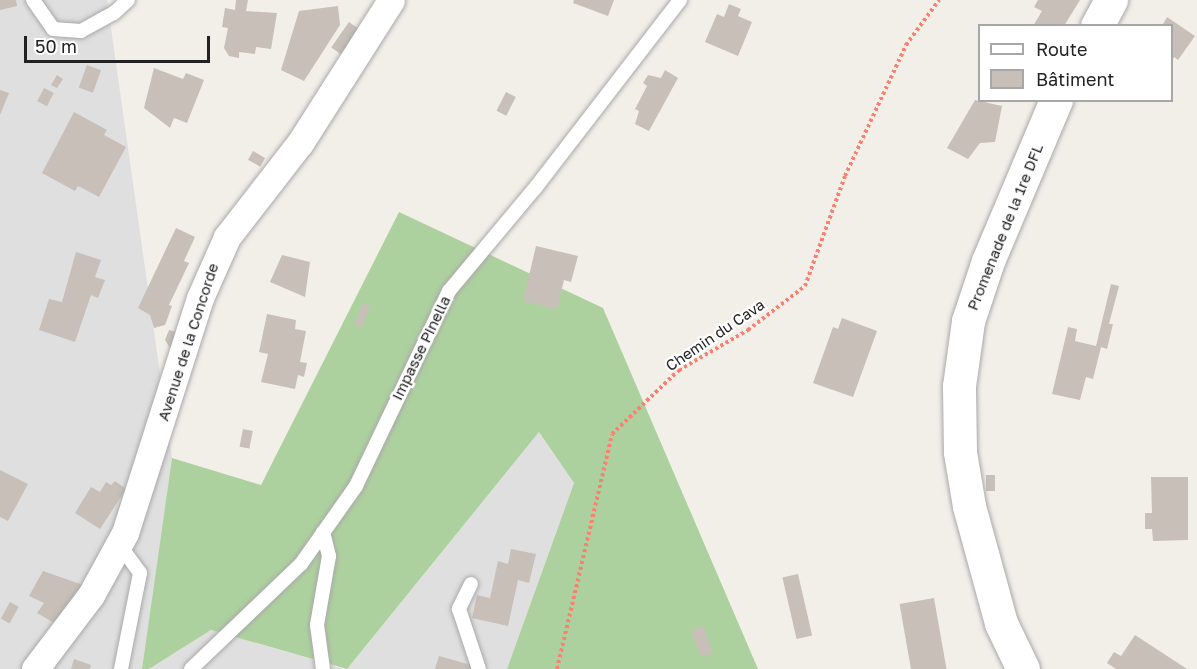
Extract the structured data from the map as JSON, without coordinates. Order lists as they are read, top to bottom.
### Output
{
  "streets": {
    "street": ["Promenade de la 1re DFL", "Avenue de la Concorde"],
    "lane": ["Impasse Pinella"],
    "path": ["Chemin du Cava"]
  },
  "legend": ["Route", "Bâtiment"],
  "scale_bar": "50 m"
}
